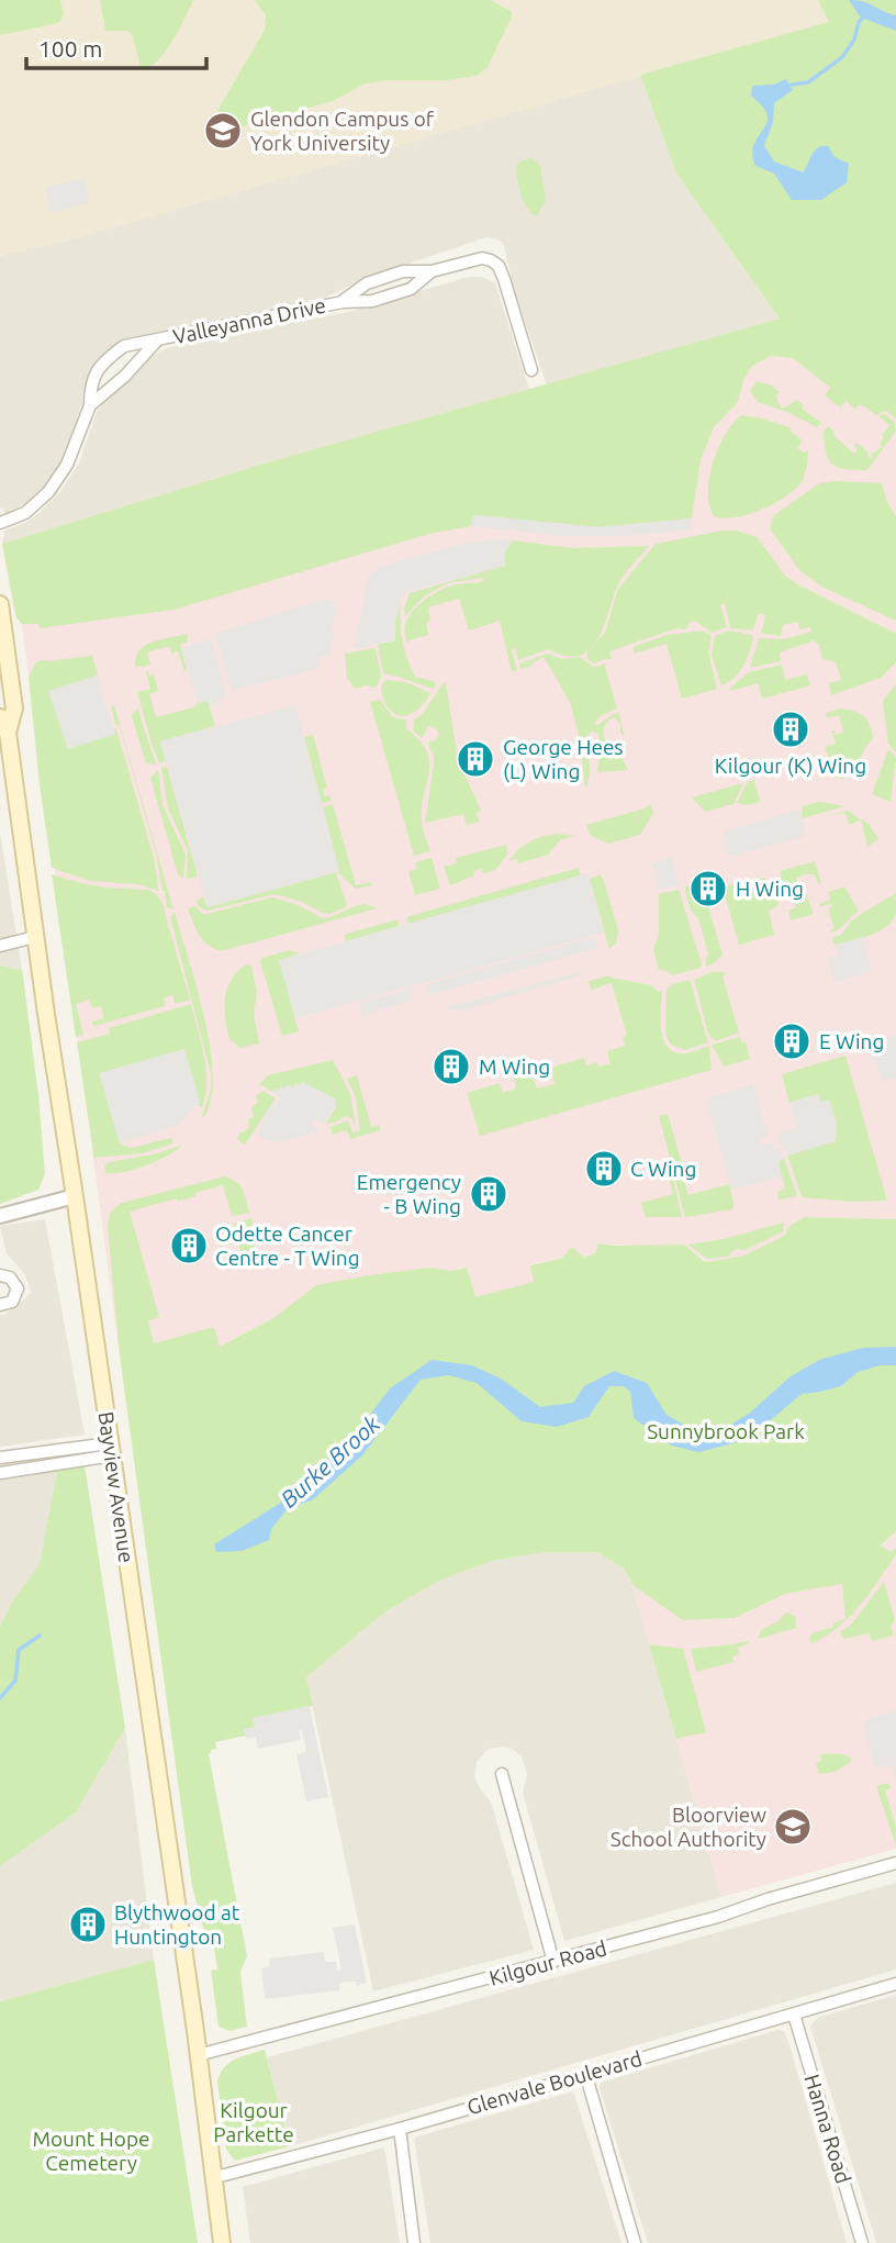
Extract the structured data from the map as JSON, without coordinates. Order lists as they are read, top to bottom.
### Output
{
  "streets": {
    "main road": ["Bayview Avenue"],
    "street": [
      "Valleyanna Drive",
      "Kilgour Road",
      "Glenvale Boulevard",
      "Hanna Road"
    ]
  },
  "crossings": [
    ["Bayview Avenue", "Kilgour Road"],
    ["Bayview Avenue", "Glenvale Boulevard"],
    ["Glenvale Boulevard", "Hanna Road"]
  ],
  "water": ["Burke Brook"],
  "parks": ["Sunnybrook Park", "Kilgour Parkette", "Mount Hope Cemetery"],
  "places": {
    "school or university": ["Glendon Campus of York University", "Bloorview School Authority"],
    "building": [
      "Kilgour (K) Wing",
      "George Hees (L) Wing",
      "H Wing",
      "E Wing",
      "M Wing",
      "C Wing",
      "Emergency - B Wing",
      "Odette Cancer Centre - T Wing",
      "Blythwood at Huntington"
    ]
  },
  "scale_bar": "100 m"
}
